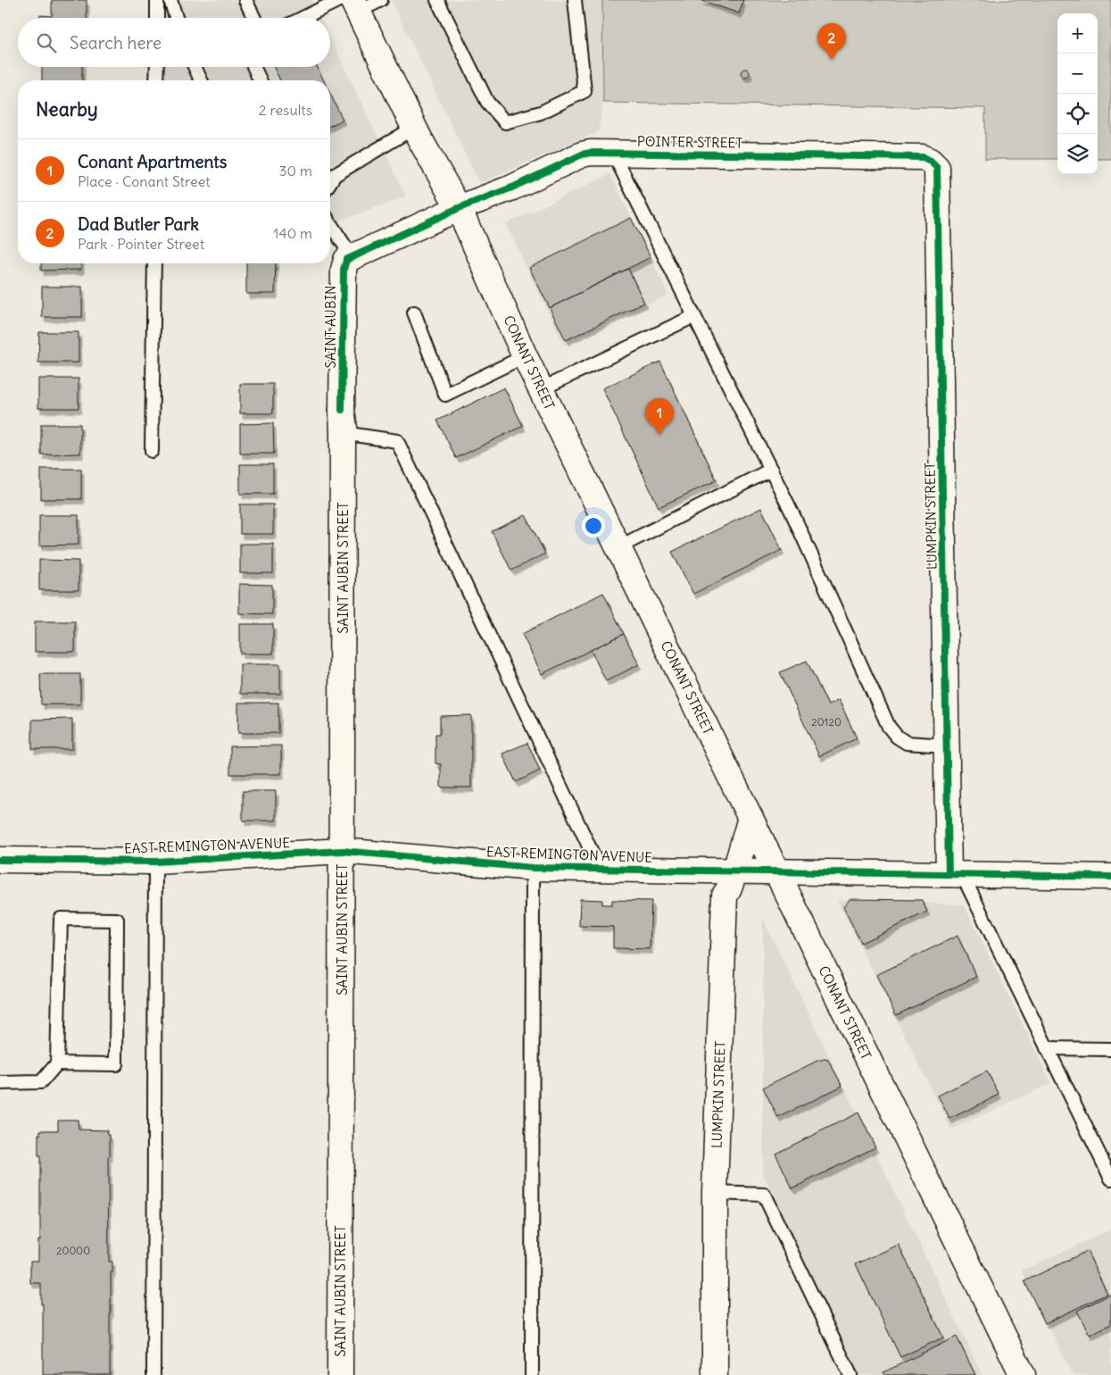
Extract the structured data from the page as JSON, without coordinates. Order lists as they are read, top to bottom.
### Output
{
  "streets": {
    "street": [
      "POINTER STREET",
      "SAINT AUBIN",
      "CONANT STREET",
      "LUMPKIN STREET",
      "SAINT AUBIN STREET",
      "EAST REMINGTON AVENUE"
    ]
  },
  "crossings": [
    ["POINTER STREET", "CONANT STREET"],
    ["POINTER STREET", "LUMPKIN STREET"],
    ["SAINT AUBIN", "SAINT AUBIN STREET"],
    ["CONANT STREET", "LUMPKIN STREET"],
    ["CONANT STREET", "EAST REMINGTON AVENUE"],
    ["LUMPKIN STREET", "EAST REMINGTON AVENUE"],
    ["SAINT AUBIN STREET", "EAST REMINGTON AVENUE"]
  ],
  "house_numbers": ["20120", "20000"],
  "page": {
    "map_buttons": ["+", "−"],
    "search": "Search here",
    "pins": ["2", "1"],
    "heading": ["Nearby", "2 results"],
    "list": [
      {
        "mark": "1",
        "name": "Conant Apartments",
        "note": "Place · Conant Street",
        "value": "30 m"
      },
      {
        "mark": "2",
        "name": "Dad Butler Park",
        "note": "Park · Pointer Street",
        "value": "140 m"
      }
    ]
  }
}
